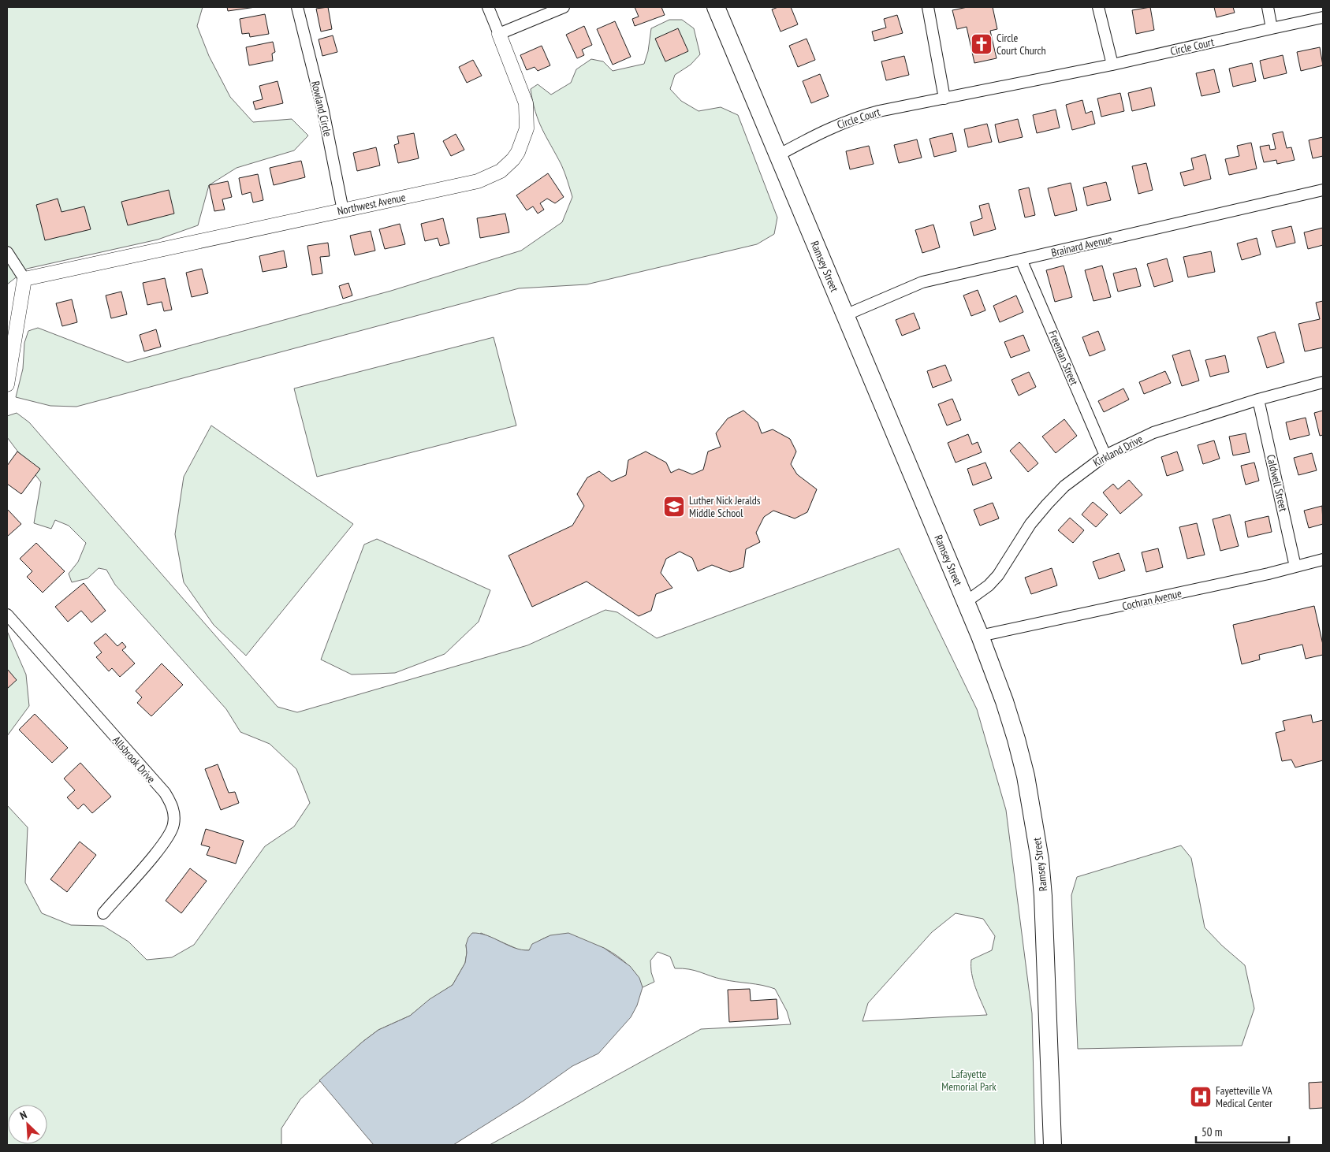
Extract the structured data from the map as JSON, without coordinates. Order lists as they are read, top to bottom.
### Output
{
  "streets": {
    "main road": ["Ramsey Street"],
    "street": [
      "Circle Court",
      "Rowland Circle",
      "Northwest Avenue",
      "Brainard Avenue",
      "Freeman Street",
      "Kirkland Drive",
      "Caldwell Street",
      "Cochran Avenue",
      "Allsbrook Drive"
    ]
  },
  "crossings": [
    ["Circle Court", "Ramsey Street"],
    ["Rowland Circle", "Northwest Avenue"],
    ["Brainard Avenue", "Ramsey Street"],
    ["Brainard Avenue", "Freeman Street"],
    ["Ramsey Street", "Kirkland Drive"],
    ["Ramsey Street", "Cochran Avenue"],
    ["Freeman Street", "Kirkland Drive"],
    ["Kirkland Drive", "Caldwell Street"],
    ["Caldwell Street", "Cochran Avenue"]
  ],
  "parks": ["Lafayette Memorial Park"],
  "places": {
    "church": ["Circle Court Church"],
    "school or university": ["Luther Nick Jeralds Middle School"],
    "hospital": ["Fayetteville VA Medical Center"]
  },
  "scale_bar": "50 m",
  "north": "top left"
}
